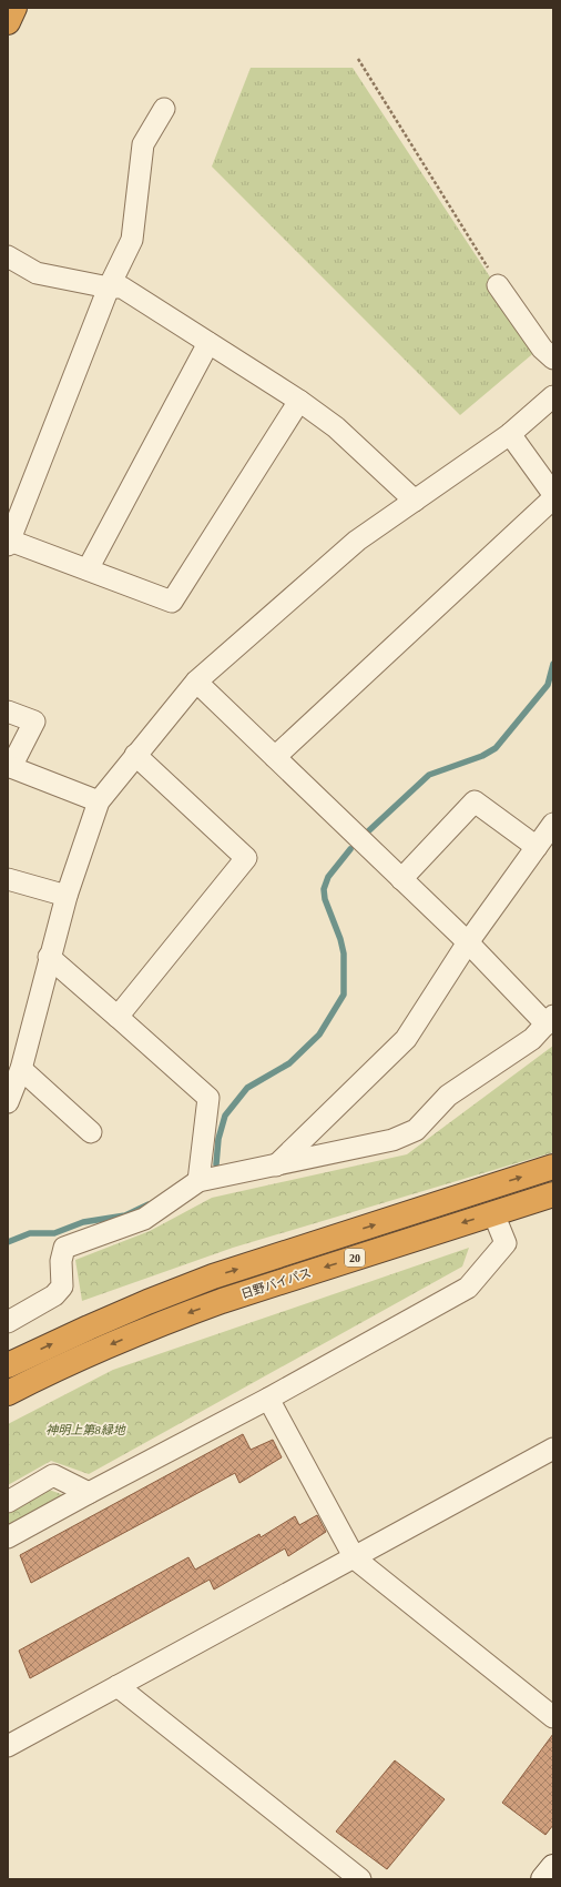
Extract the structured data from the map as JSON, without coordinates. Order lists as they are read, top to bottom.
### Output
{
  "streets": {
    "highway": ["20", "日野バイパス"]
  },
  "parks": ["神明上第8緑地"]
}
